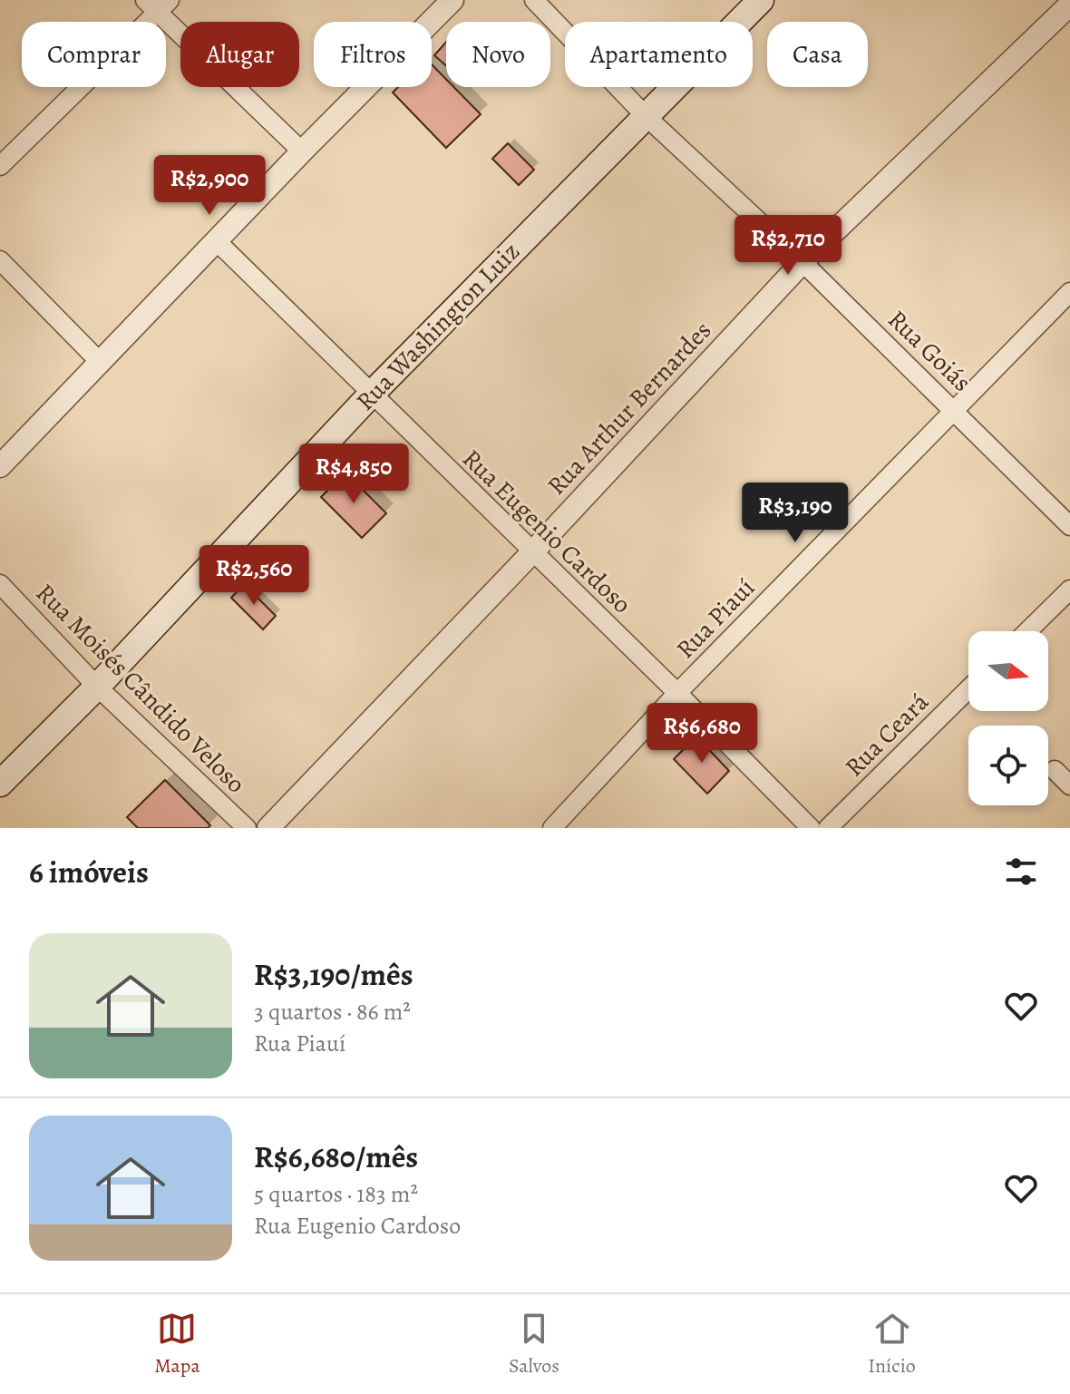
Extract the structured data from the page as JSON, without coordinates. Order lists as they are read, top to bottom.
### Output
{
  "streets": {
    "main road": ["Rua Washington Luiz"],
    "street": [
      "Rua Goiás",
      "Rua Arthur Bernardes",
      "Rua Eugenio Cardoso",
      "Rua Piauí",
      "Rua Moisés Cândido Veloso",
      "Rua Ceará"
    ]
  },
  "crossings": [
    ["Rua Washington Luiz", "Rua Goiás"],
    ["Rua Washington Luiz", "Rua Eugenio Cardoso"],
    ["Rua Washington Luiz", "Rua Moisés Cândido Veloso"],
    ["Rua Goiás", "Rua Arthur Bernardes"],
    ["Rua Goiás", "Rua Piauí"],
    ["Rua Arthur Bernardes", "Rua Eugenio Cardoso"],
    ["Rua Eugenio Cardoso", "Rua Piauí"]
  ],
  "north": "right",
  "page": {
    "chip": [
      "Comprar",
      "Alugar",
      "Filtros",
      "Novo",
      "Apartamento",
      "Casa"
    ],
    "price": [
      "R$2,900",
      "R$2,710",
      "R$4,850",
      "R$3,190",
      "R$2,560",
      "R$6,680"
    ],
    "heading": "6 imóveis",
    "list": [
      {
        "name": "R$3,190/mês",
        "note": "3 quartos · 86 m² · Rua Piauí"
      },
      {
        "name": "R$6,680/mês",
        "note": "5 quartos · 183 m² · Rua Eugenio Cardoso"
      }
    ],
    "tabs": ["Mapa", "Salvos", "Início"]
  }
}
